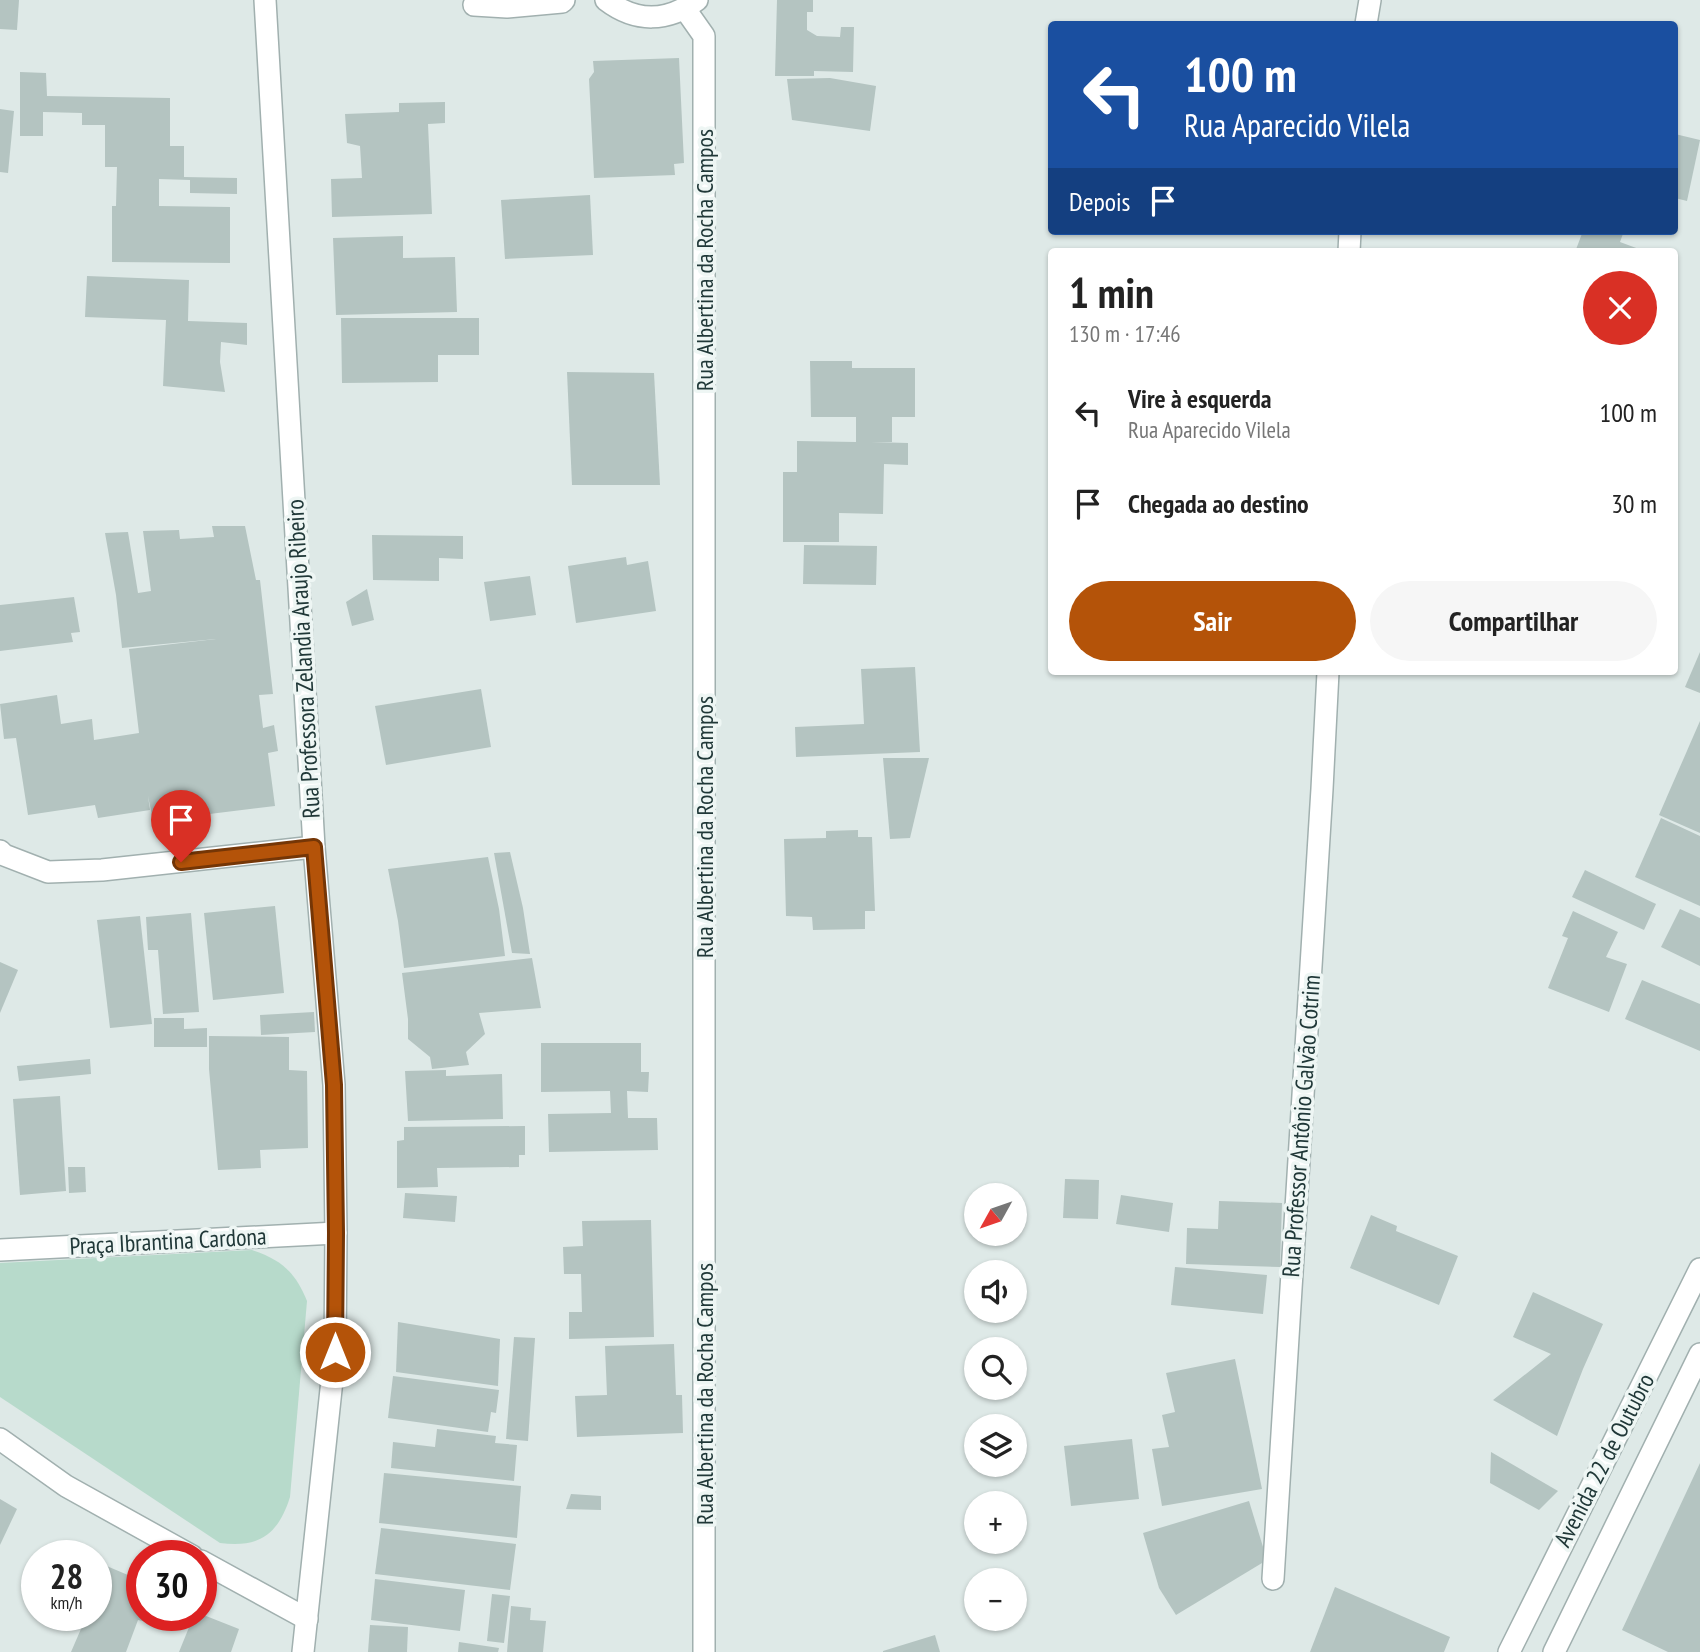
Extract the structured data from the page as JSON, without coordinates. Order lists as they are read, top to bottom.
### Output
{
  "streets": {
    "street": [
      "Rua Albertina da Rocha Campos",
      "Rua Professora Zelandia Araujo Ribeiro",
      "Rua Professor Antônio Galvão Cotrim",
      "Praça Ibrantina Cardona",
      "Avenida 22 de Outubro"
    ]
  },
  "crossings": [
    ["Rua Professora Zelandia Araujo Ribeiro", "Praça Ibrantina Cardona"]
  ],
  "north": "bottom left",
  "page": {
    "turn": ["100 m", "Rua Aparecido Vilela"],
    "then": "Depois",
    "heading": ["1 min", "130 m · 17:46"],
    "list": [
      {
        "name": "Vire à esquerda",
        "note": "Rua Aparecido Vilela",
        "value": "100 m"
      },
      {
        "name": "Chegada ao destino",
        "value": "30 m"
      }
    ],
    "buttons": ["Sair", "Compartilhar"],
    "map_buttons": ["+", "−"],
    "speed": "28 km/h",
    "limit": "30"
  }
}
